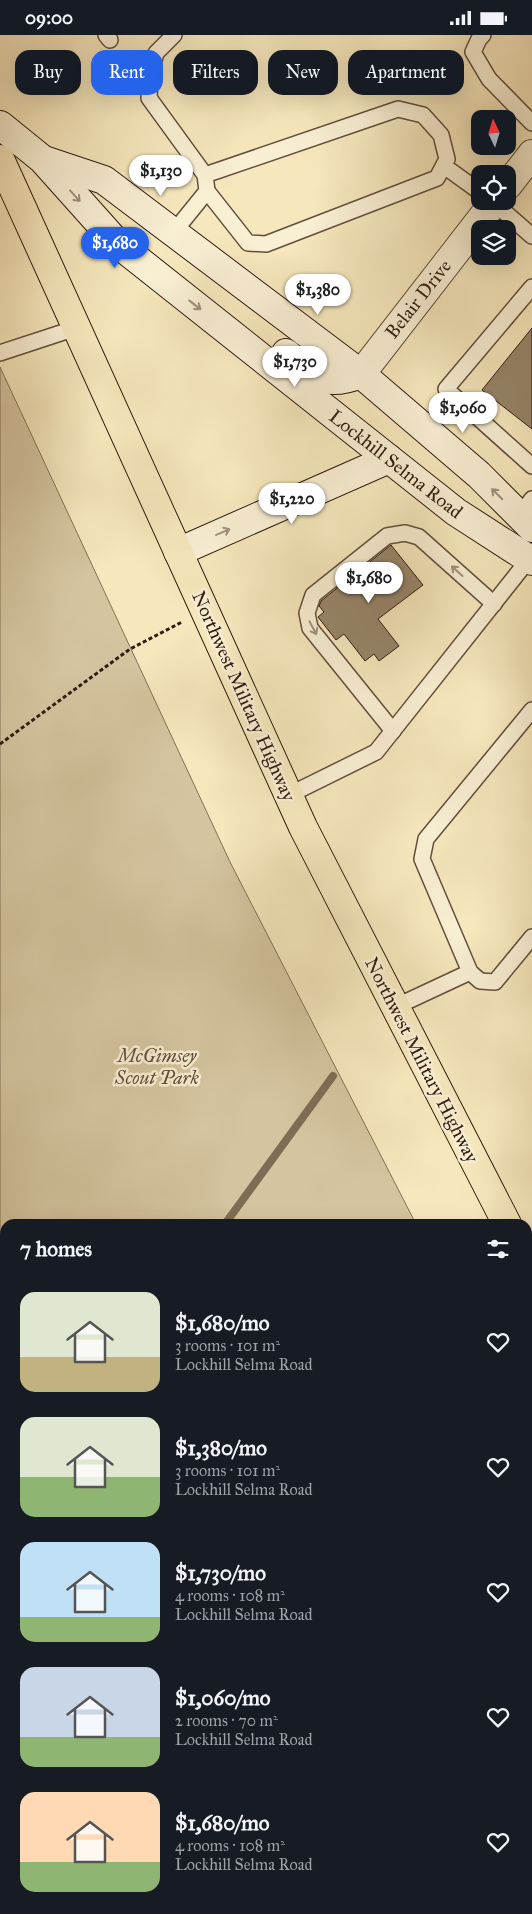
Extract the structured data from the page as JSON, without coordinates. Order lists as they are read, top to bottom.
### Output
{
  "streets": {
    "main road": ["Belair Drive", "Lockhill Selma Road", "Northwest Military Highway"]
  },
  "crossings": [
    ["Belair Drive", "Lockhill Selma Road"]
  ],
  "parks": ["McGimsey Scout Park"],
  "north": "top",
  "page": {
    "status": "09:00",
    "chip": [
      "Buy",
      "Rent",
      "Filters",
      "New",
      "Apartment"
    ],
    "price": [
      "$1,130",
      "$1,680",
      "$1,380",
      "$1,730",
      "$1,060",
      "$1,220",
      "$1,680"
    ],
    "heading": "7 homes",
    "list": [
      {
        "name": "$1,680/mo",
        "note": "3 rooms · 101 m² · Lockhill Selma Road"
      },
      {
        "name": "$1,380/mo",
        "note": "3 rooms · 101 m² · Lockhill Selma Road"
      },
      {
        "name": "$1,730/mo",
        "note": "4 rooms · 108 m² · Lockhill Selma Road"
      },
      {
        "name": "$1,060/mo",
        "note": "2 rooms · 70 m² · Lockhill Selma Road"
      },
      {
        "name": "$1,680/mo",
        "note": "4 rooms · 108 m² · Lockhill Selma Road"
      }
    ]
  }
}
